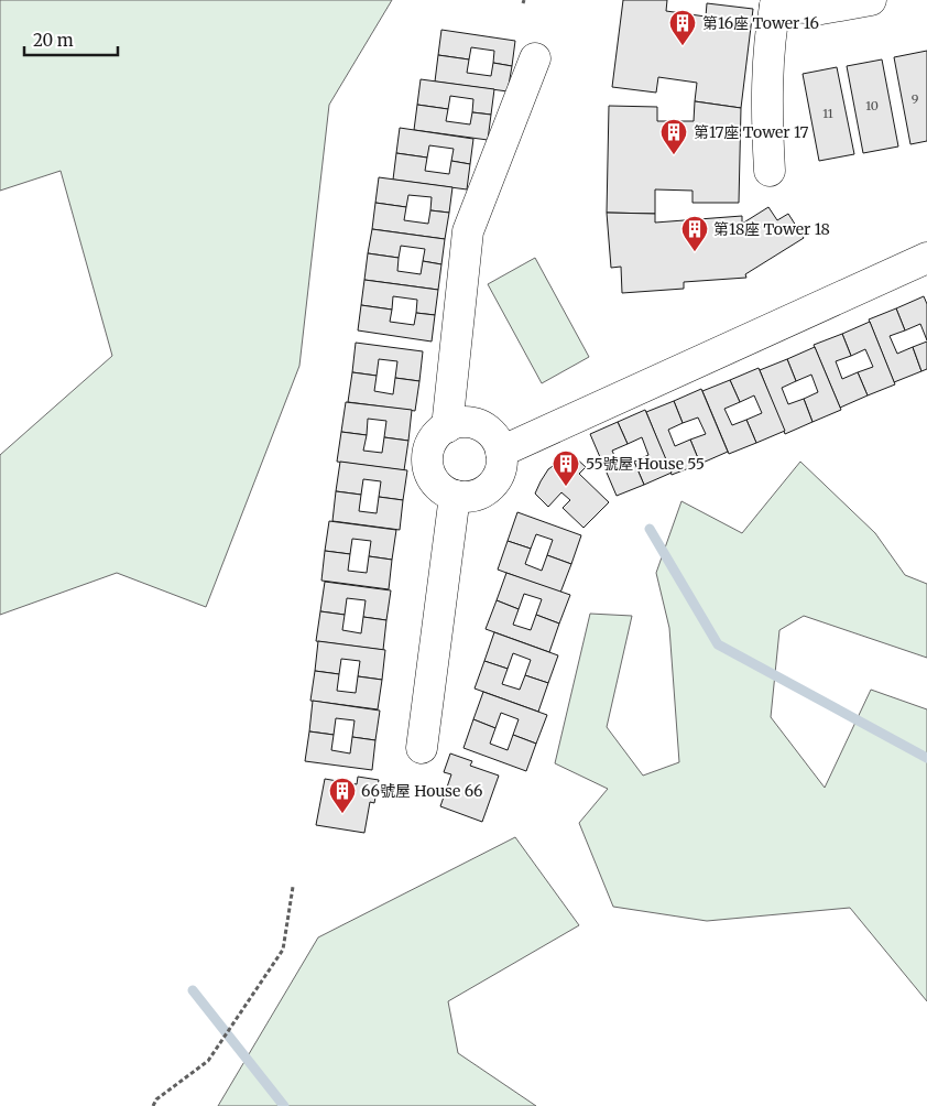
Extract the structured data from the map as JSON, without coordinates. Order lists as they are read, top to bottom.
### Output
{
  "places": {
    "building": [
      "第16座 Tower 16",
      "第17座 Tower 17",
      "第18座 Tower 18",
      "55號屋 House 55",
      "66號屋 House 66"
    ]
  },
  "house_numbers": ["9", "10", "11"],
  "scale_bar": "20 m"
}
